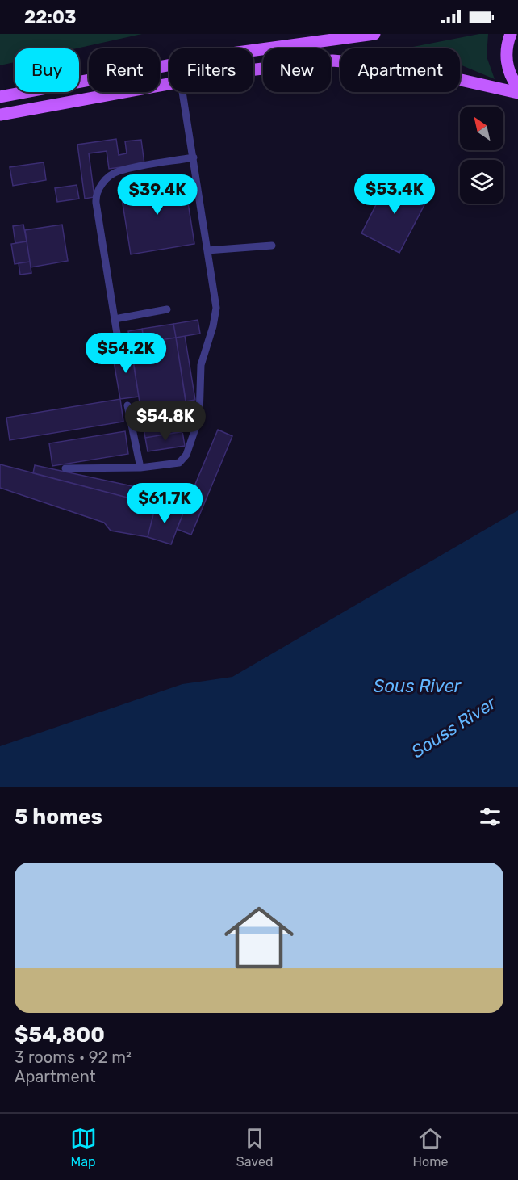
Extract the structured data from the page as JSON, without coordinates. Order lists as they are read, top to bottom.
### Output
{
  "water": ["Sous River", "Souss River"],
  "north": "top left",
  "page": {
    "status": "22:03",
    "chip": [
      "Buy",
      "Rent",
      "Filters",
      "New",
      "Apartment"
    ],
    "price": [
      "$53.4K",
      "$39.4K",
      "$54.2K",
      "$54.8K",
      "$61.7K"
    ],
    "heading": "5 homes",
    "list": [
      {
        "name": "$54,800",
        "note": "3 rooms · 92 m² · Apartment"
      }
    ],
    "tabs": ["Map", "Saved", "Home"]
  }
}
